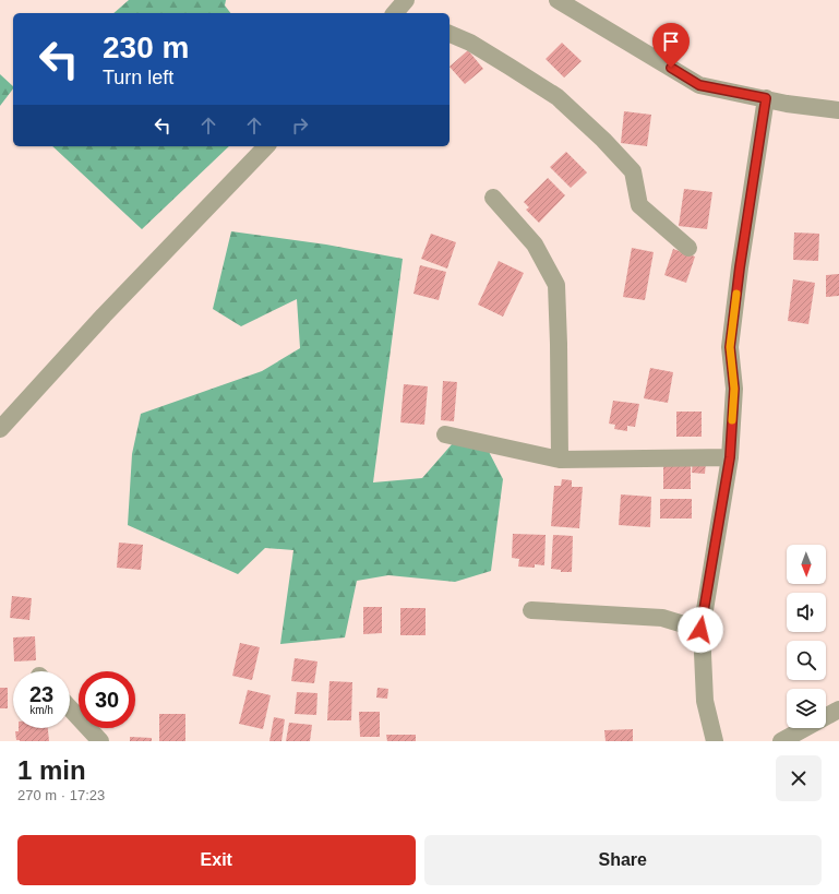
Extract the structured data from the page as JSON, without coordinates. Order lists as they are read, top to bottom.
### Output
{
  "north": "bottom",
  "page": {
    "turn": ["230 m", "Turn left"],
    "speed": "23 km/h",
    "limit": "30",
    "heading": ["1 min", "270 m · 17:23"],
    "buttons": ["Exit", "Share"]
  }
}
